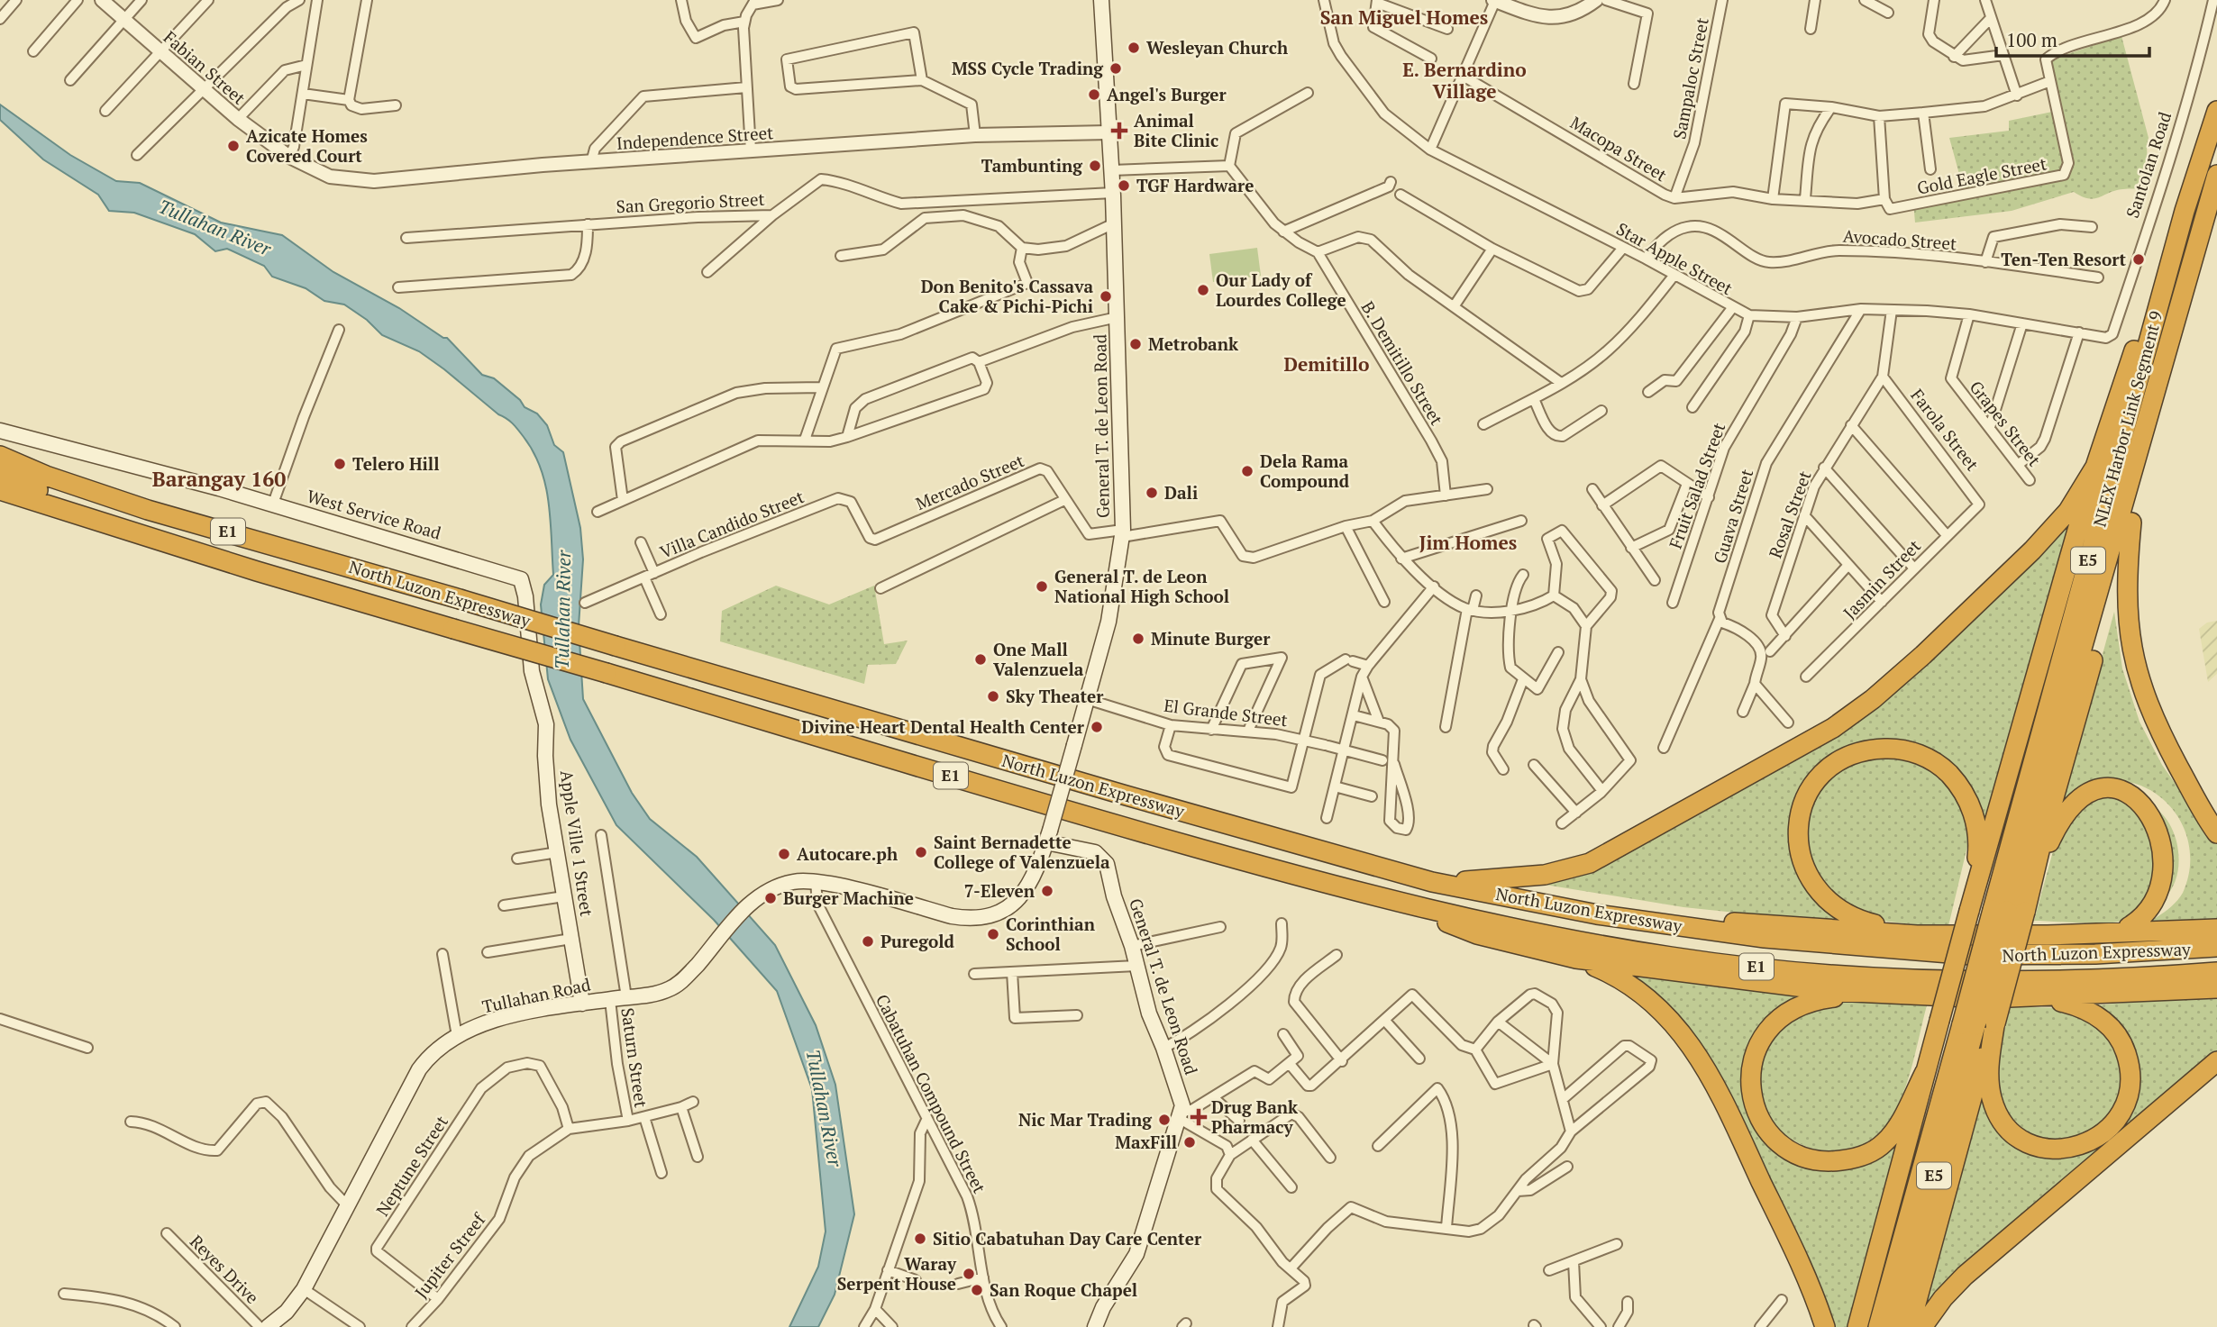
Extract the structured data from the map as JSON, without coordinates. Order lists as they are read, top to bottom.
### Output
{
  "streets": {
    "highway": [
      "NLEX Harbor Link Segment 9",
      "E1",
      "E5",
      "North Luzon Expressway"
    ],
    "main road": [
      "General T. de Leon Road",
      "West Service Road",
      "Apple Ville 1 Street",
      "Tullahan Road"
    ],
    "street": [
      "Fabian Street",
      "Sampaloc Street",
      "Independence Street",
      "Macopa Street",
      "Santolan Road",
      "Gold Eagle Street",
      "San Gregorio Street",
      "Avocado Street",
      "Star Apple Street",
      "B. Demitillo Street",
      "Grapes Street",
      "Farola Street",
      "Mercado Street",
      "Fruit Salad Street",
      "Rosal Street",
      "Guava Street",
      "Villa Candido Street",
      "Jasmin Street",
      "El Grande Street",
      "Saturn Street",
      "Cabatuhan Compound Street",
      "Neptune Street",
      "Jupiter Streef",
      "Reyes Drive"
    ]
  },
  "crossings": [
    ["Fabian Street", "Independence Street"],
    ["Sampaloc Street", "Macopa Street"],
    ["Independence Street", "General T. de Leon Road"],
    ["Macopa Street", "Gold Eagle Street"],
    ["Santolan Road", "Star Apple Street"],
    ["San Gregorio Street", "General T. de Leon Road"],
    ["Avocado Street", "Star Apple Street"],
    ["Star Apple Street", "Grapes Street"],
    ["Star Apple Street", "Fruit Salad Street"],
    ["Star Apple Street", "Guava Street"],
    ["NLEX Harbor Link Segment 9", "E5"],
    ["General T. de Leon Road", "Mercado Street"],
    ["General T. de Leon Road", "El Grande Street"],
    ["General T. de Leon Road", "Tullahan Road"],
    ["General T. de Leon Road", "Cabatuhan Compound Street"],
    ["Farola Street", "Rosal Street"],
    ["Farola Street", "Jasmin Street"],
    ["Mercado Street", "Villa Candido Street"],
    ["West Service Road", "Apple Ville 1 Street"],
    ["Apple Ville 1 Street", "Tullahan Road"],
    ["Tullahan Road", "Saturn Street"],
    ["Saturn Street", "Jupiter Streef"],
    ["Neptune Street", "Jupiter Streef"]
  ],
  "districts": [
    "San Miguel Homes",
    "E. Bernardino Village",
    "Demitillo",
    "Barangay 160",
    "Jim Homes"
  ],
  "water": ["Tullahan River"],
  "places": {
    "other": [
      "Wesleyan Church",
      "MSS Cycle Trading",
      "Angel's Burger",
      "Azicate Homes Covered Court",
      "Tambunting",
      "TGF Hardware",
      "Ten-Ten Resort",
      "Our Lady of Lourdes College",
      "Don Benito's Cassava Cake & Pichi-Pichi",
      "Metrobank",
      "Telero Hill",
      "Dela Rama Compound",
      "Dali",
      "General T. de Leon National High School",
      "Minute Burger",
      "One Mall Valenzuela",
      "Sky Theater",
      "Divine Heart Dental Health Center",
      "Saint Bernadette College of Valenzuela",
      "Autocare.ph",
      "7-Eleven",
      "Burger Machine",
      "Corinthian School",
      "Puregold",
      "Nic Mar Trading",
      "MaxFill",
      "Sitio Cabatuhan Day Care Center",
      "Waray Serpent House",
      "San Roque Chapel"
    ],
    "health": ["Animal Bite Clinic", "Drug Bank Pharmacy"]
  },
  "scale_bar": "100 m"
}
